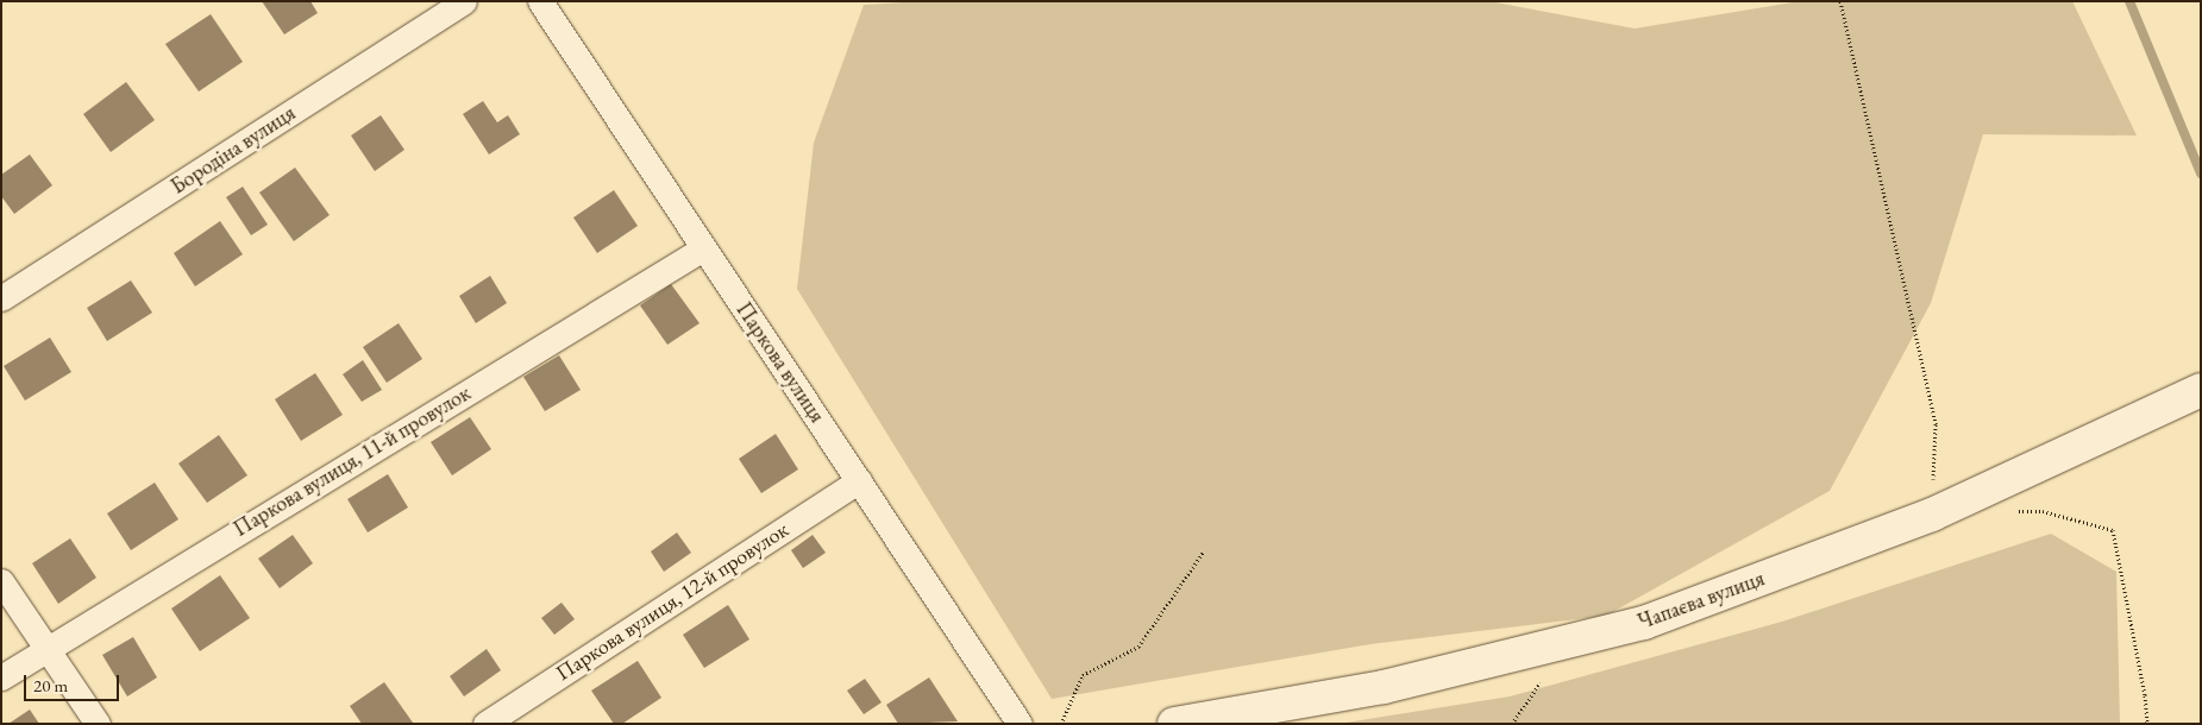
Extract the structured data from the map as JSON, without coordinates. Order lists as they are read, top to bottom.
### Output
{
  "streets": {
    "street": [
      "Бородіна вулиця",
      "Паркова вулиця",
      "Паркова вулиця, 11-й провулок",
      "Чапаєва вулиця",
      "Паркова вулиця, 12-й провулок"
    ]
  },
  "crossings": [
    ["Паркова вулиця", "Паркова вулиця, 11-й провулок"],
    ["Паркова вулиця", "Паркова вулиця, 12-й провулок"]
  ],
  "scale_bar": "20 m"
}
